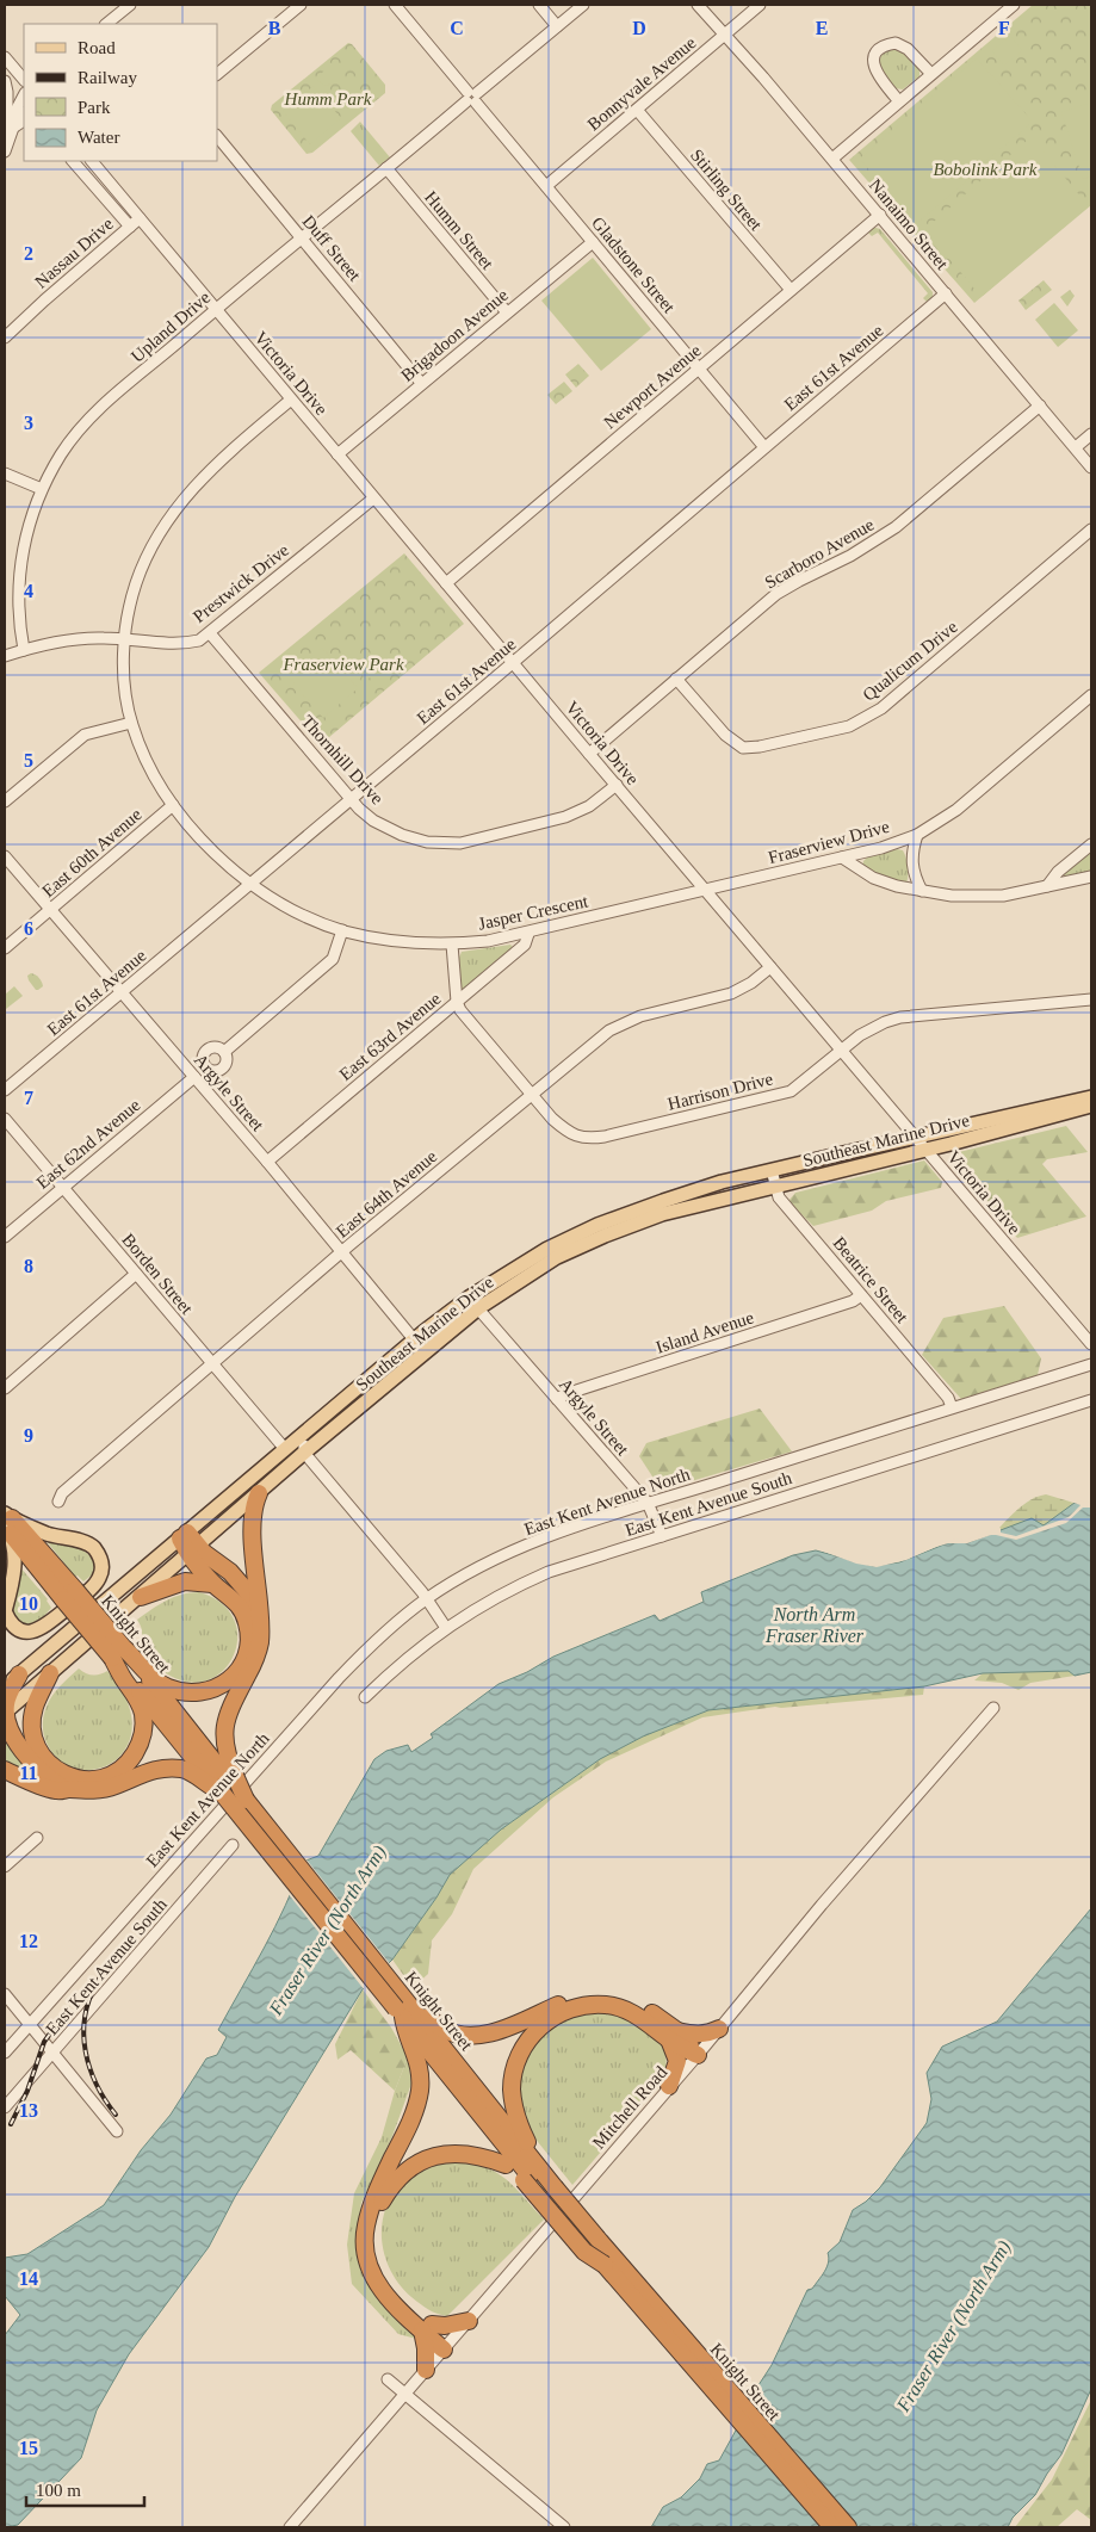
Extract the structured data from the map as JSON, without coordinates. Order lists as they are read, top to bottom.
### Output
{
  "streets": {
    "highway": ["Knight Street"],
    "main road": ["Southeast Marine Drive"],
    "street": [
      "Bonnyvale Avenue",
      "Stirling Street",
      "Nanaimo Street",
      "Humm Street",
      "Duff Street",
      "Nassau Drive",
      "Gladstone Street",
      "Upland Drive",
      "Brigadoon Avenue",
      "East 61st Avenue",
      "Victoria Drive",
      "Newport Avenue",
      "Scarboro Avenue",
      "Prestwick Drive",
      "Qualicum Drive",
      "Thornhill Drive",
      "Fraserview Drive",
      "East 60th Avenue",
      "Jasper Crescent",
      "East 63rd Avenue",
      "Harrison Drive",
      "Argyle Street",
      "East 62nd Avenue",
      "East 64th Avenue",
      "Borden Street",
      "Beatrice Street",
      "Island Avenue",
      "East Kent Avenue North",
      "East Kent Avenue South",
      "Mitchell Road"
    ]
  },
  "crossings": [
    ["Bonnyvale Avenue", "Stirling Street"],
    ["Bonnyvale Avenue", "Nanaimo Street"],
    ["Bonnyvale Avenue", "Gladstone Street"],
    ["Stirling Street", "Newport Avenue"],
    ["Nanaimo Street", "East 61st Avenue"],
    ["Nanaimo Street", "Newport Avenue"],
    ["Nanaimo Street", "Scarboro Avenue"],
    ["Humm Street", "Upland Drive"],
    ["Humm Street", "Brigadoon Avenue"],
    ["Duff Street", "Upland Drive"],
    ["Duff Street", "Brigadoon Avenue"],
    ["Nassau Drive", "Victoria Drive"],
    ["Gladstone Street", "Upland Drive"],
    ["Gladstone Street", "Brigadoon Avenue"],
    ["Gladstone Street", "East 61st Avenue"],
    ["Gladstone Street", "Newport Avenue"],
    ["Upland Drive", "Victoria Drive"],
    ["Upland Drive", "Prestwick Drive"],
    ["Brigadoon Avenue", "Victoria Drive"],
    ["East 61st Avenue", "Victoria Drive"],
    ["East 61st Avenue", "Thornhill Drive"],
    ["East 61st Avenue", "Jasper Crescent"],
    ["East 61st Avenue", "Argyle Street"],
    ["Victoria Drive", "Newport Avenue"],
    ["Victoria Drive", "Scarboro Avenue"],
    ["Victoria Drive", "Prestwick Drive"],
    ["Victoria Drive", "Thornhill Drive"],
    ["Victoria Drive", "Fraserview Drive"],
    ["Victoria Drive", "Jasper Crescent"],
    ["Victoria Drive", "Harrison Drive"],
    ["Victoria Drive", "Southeast Marine Drive"],
    ["Victoria Drive", "East 64th Avenue"],
    ["Scarboro Avenue", "Qualicum Drive"],
    ["Prestwick Drive", "Thornhill Drive"],
    ["Prestwick Drive", "Jasper Crescent"],
    ["Fraserview Drive", "Jasper Crescent"],
    ["East 60th Avenue", "Jasper Crescent"],
    ["East 60th Avenue", "Argyle Street"],
    ["Jasper Crescent", "East 63rd Avenue"],
    ["East 63rd Avenue", "Harrison Drive"],
    ["East 63rd Avenue", "Argyle Street"],
    ["Harrison Drive", "East 64th Avenue"],
    ["Argyle Street", "Southeast Marine Drive"],
    ["Argyle Street", "East 62nd Avenue"],
    ["Argyle Street", "East 64th Avenue"],
    ["Argyle Street", "Island Avenue"],
    ["Argyle Street", "East Kent Avenue North"],
    ["Argyle Street", "East Kent Avenue South"],
    ["Southeast Marine Drive", "Borden Street"],
    ["Southeast Marine Drive", "Beatrice Street"],
    ["East 62nd Avenue", "Borden Street"],
    ["East 64th Avenue", "Borden Street"],
    ["Beatrice Street", "Island Avenue"],
    ["Beatrice Street", "East Kent Avenue North"]
  ],
  "water": ["North Arm Fraser River", "Fraser River (North Arm)"],
  "parks": ["Humm Park", "Bobolink Park", "Fraserview Park"],
  "legend": [
    "Road",
    "Railway",
    "Park",
    "Water"
  ],
  "scale_bar": "100 m",
  "grid": {
    "columns": [
      "B",
      "C",
      "D",
      "E",
      "F"
    ],
    "rows": [
      "2",
      "3",
      "4",
      "5",
      "6",
      "7",
      "8",
      "9",
      "10",
      "11",
      "12",
      "13",
      "14",
      "15"
    ]
  }
}
